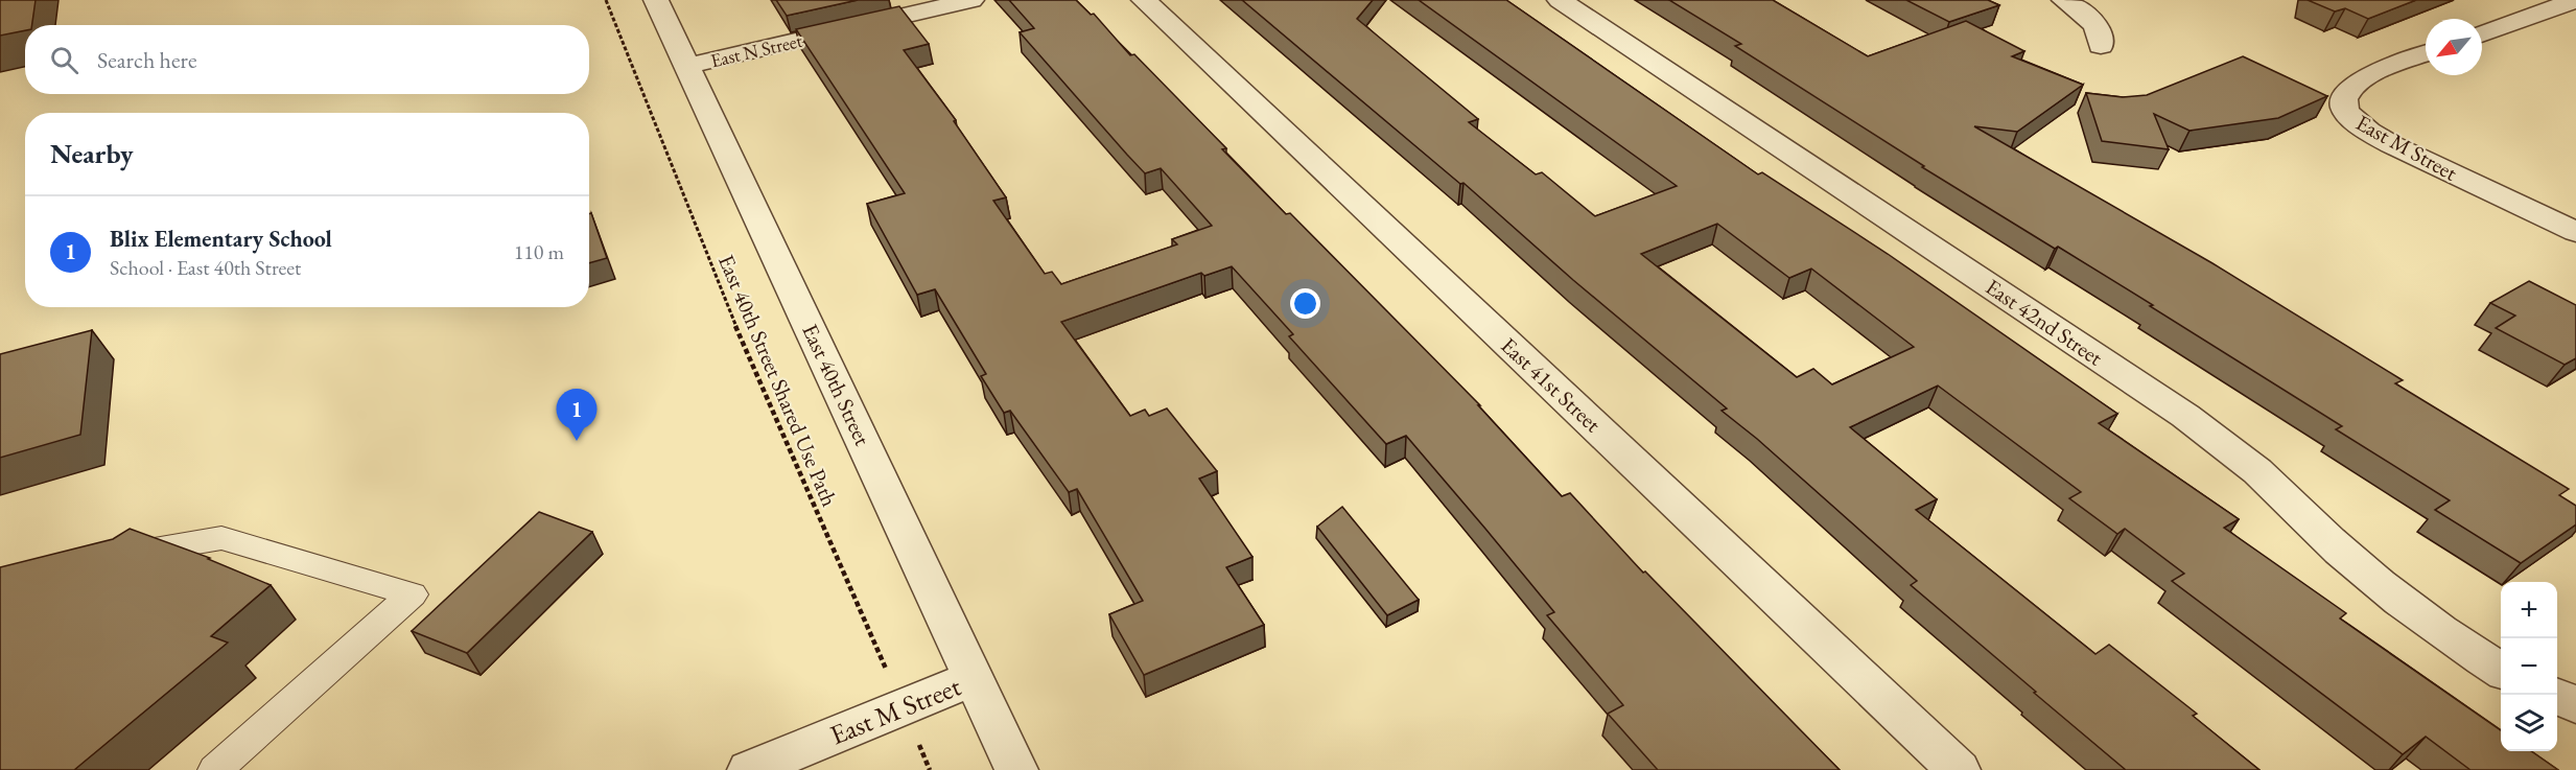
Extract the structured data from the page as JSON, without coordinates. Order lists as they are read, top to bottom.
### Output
{
  "streets": {
    "street": [
      "East N Street",
      "East M Street",
      "East 42nd Street",
      "East 40th Street",
      "East 41st Street"
    ],
    "path": ["East 40th Street Shared Use Path"]
  },
  "crossings": [
    ["East N Street", "East 40th Street"],
    ["East M Street", "East 40th Street Shared Use Path"],
    ["East M Street", "East 40th Street"]
  ],
  "north": "bottom left",
  "page": {
    "search": "Search here",
    "heading": "Nearby",
    "list": [
      {
        "mark": "1",
        "name": "Blix Elementary School",
        "note": "School · East 40th Street",
        "value": "110 m"
      }
    ],
    "pins": "1",
    "map_buttons": ["+", "−"]
  }
}
